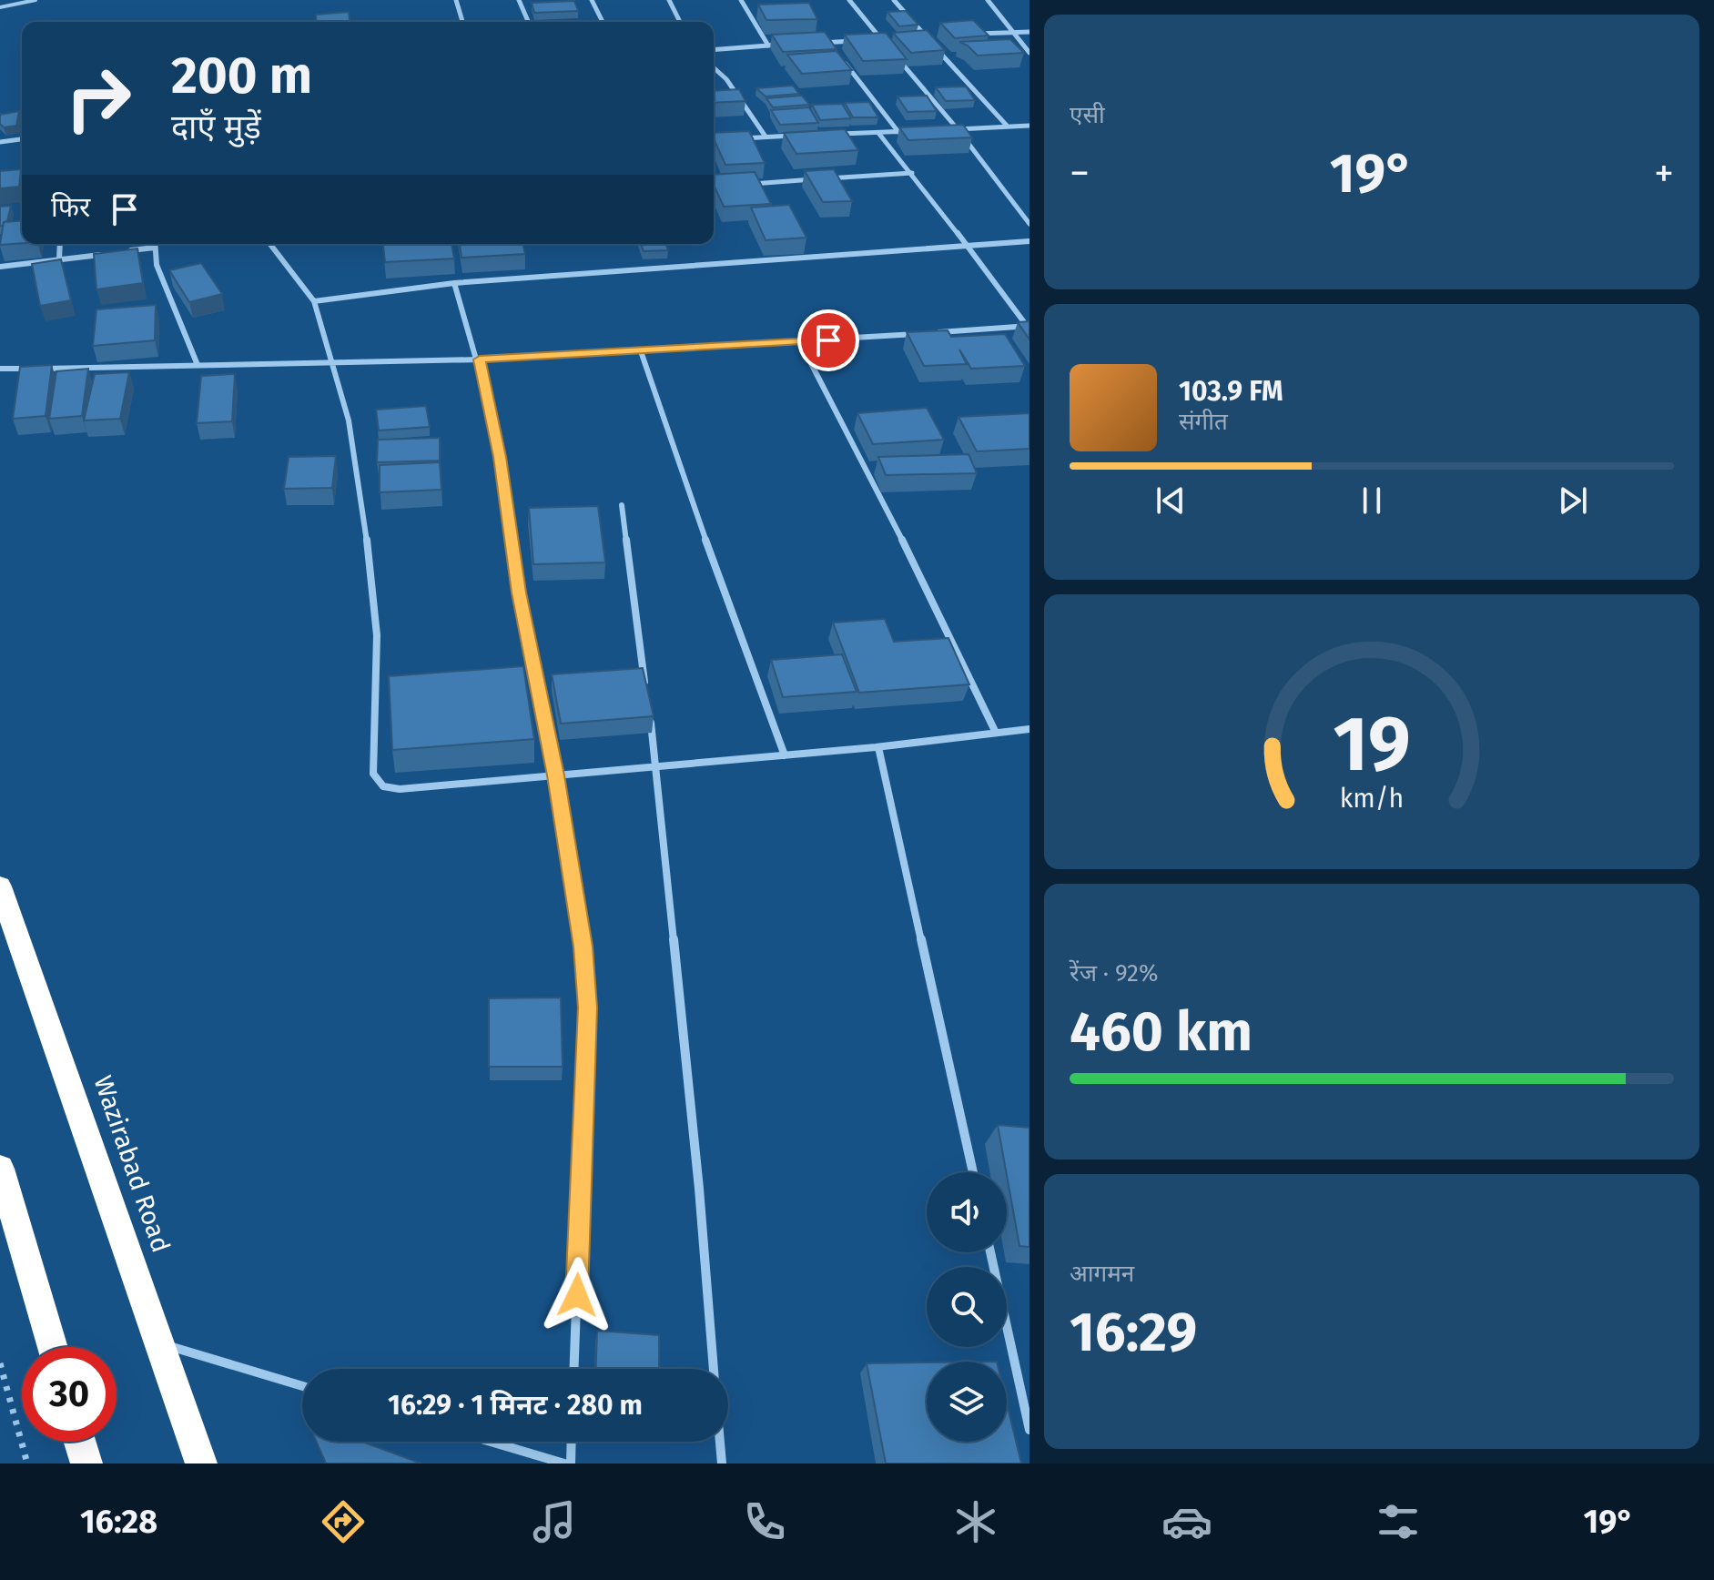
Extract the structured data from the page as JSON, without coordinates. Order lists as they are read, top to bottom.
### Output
{
  "streets": {
    "highway": ["Wazirabad Road"]
  },
  "page": {
    "tile": [
      "एसी",
      ["रेंज · 92%", "460 km"],
      ["आगमन", "16:29"]
    ],
    "turn": ["200 m", "दाएँ मुड़ें"],
    "heat": ["−", "19°", "+"],
    "then": "फिर",
    "song": ["103.9 FM", "संगीत"],
    "limit": "30",
    "trip": "16:29 · 1 मिनट · 280 m",
    "tabs": ["16:28", "19°"],
    "gauge": ["19", "km/h"]
  }
}
